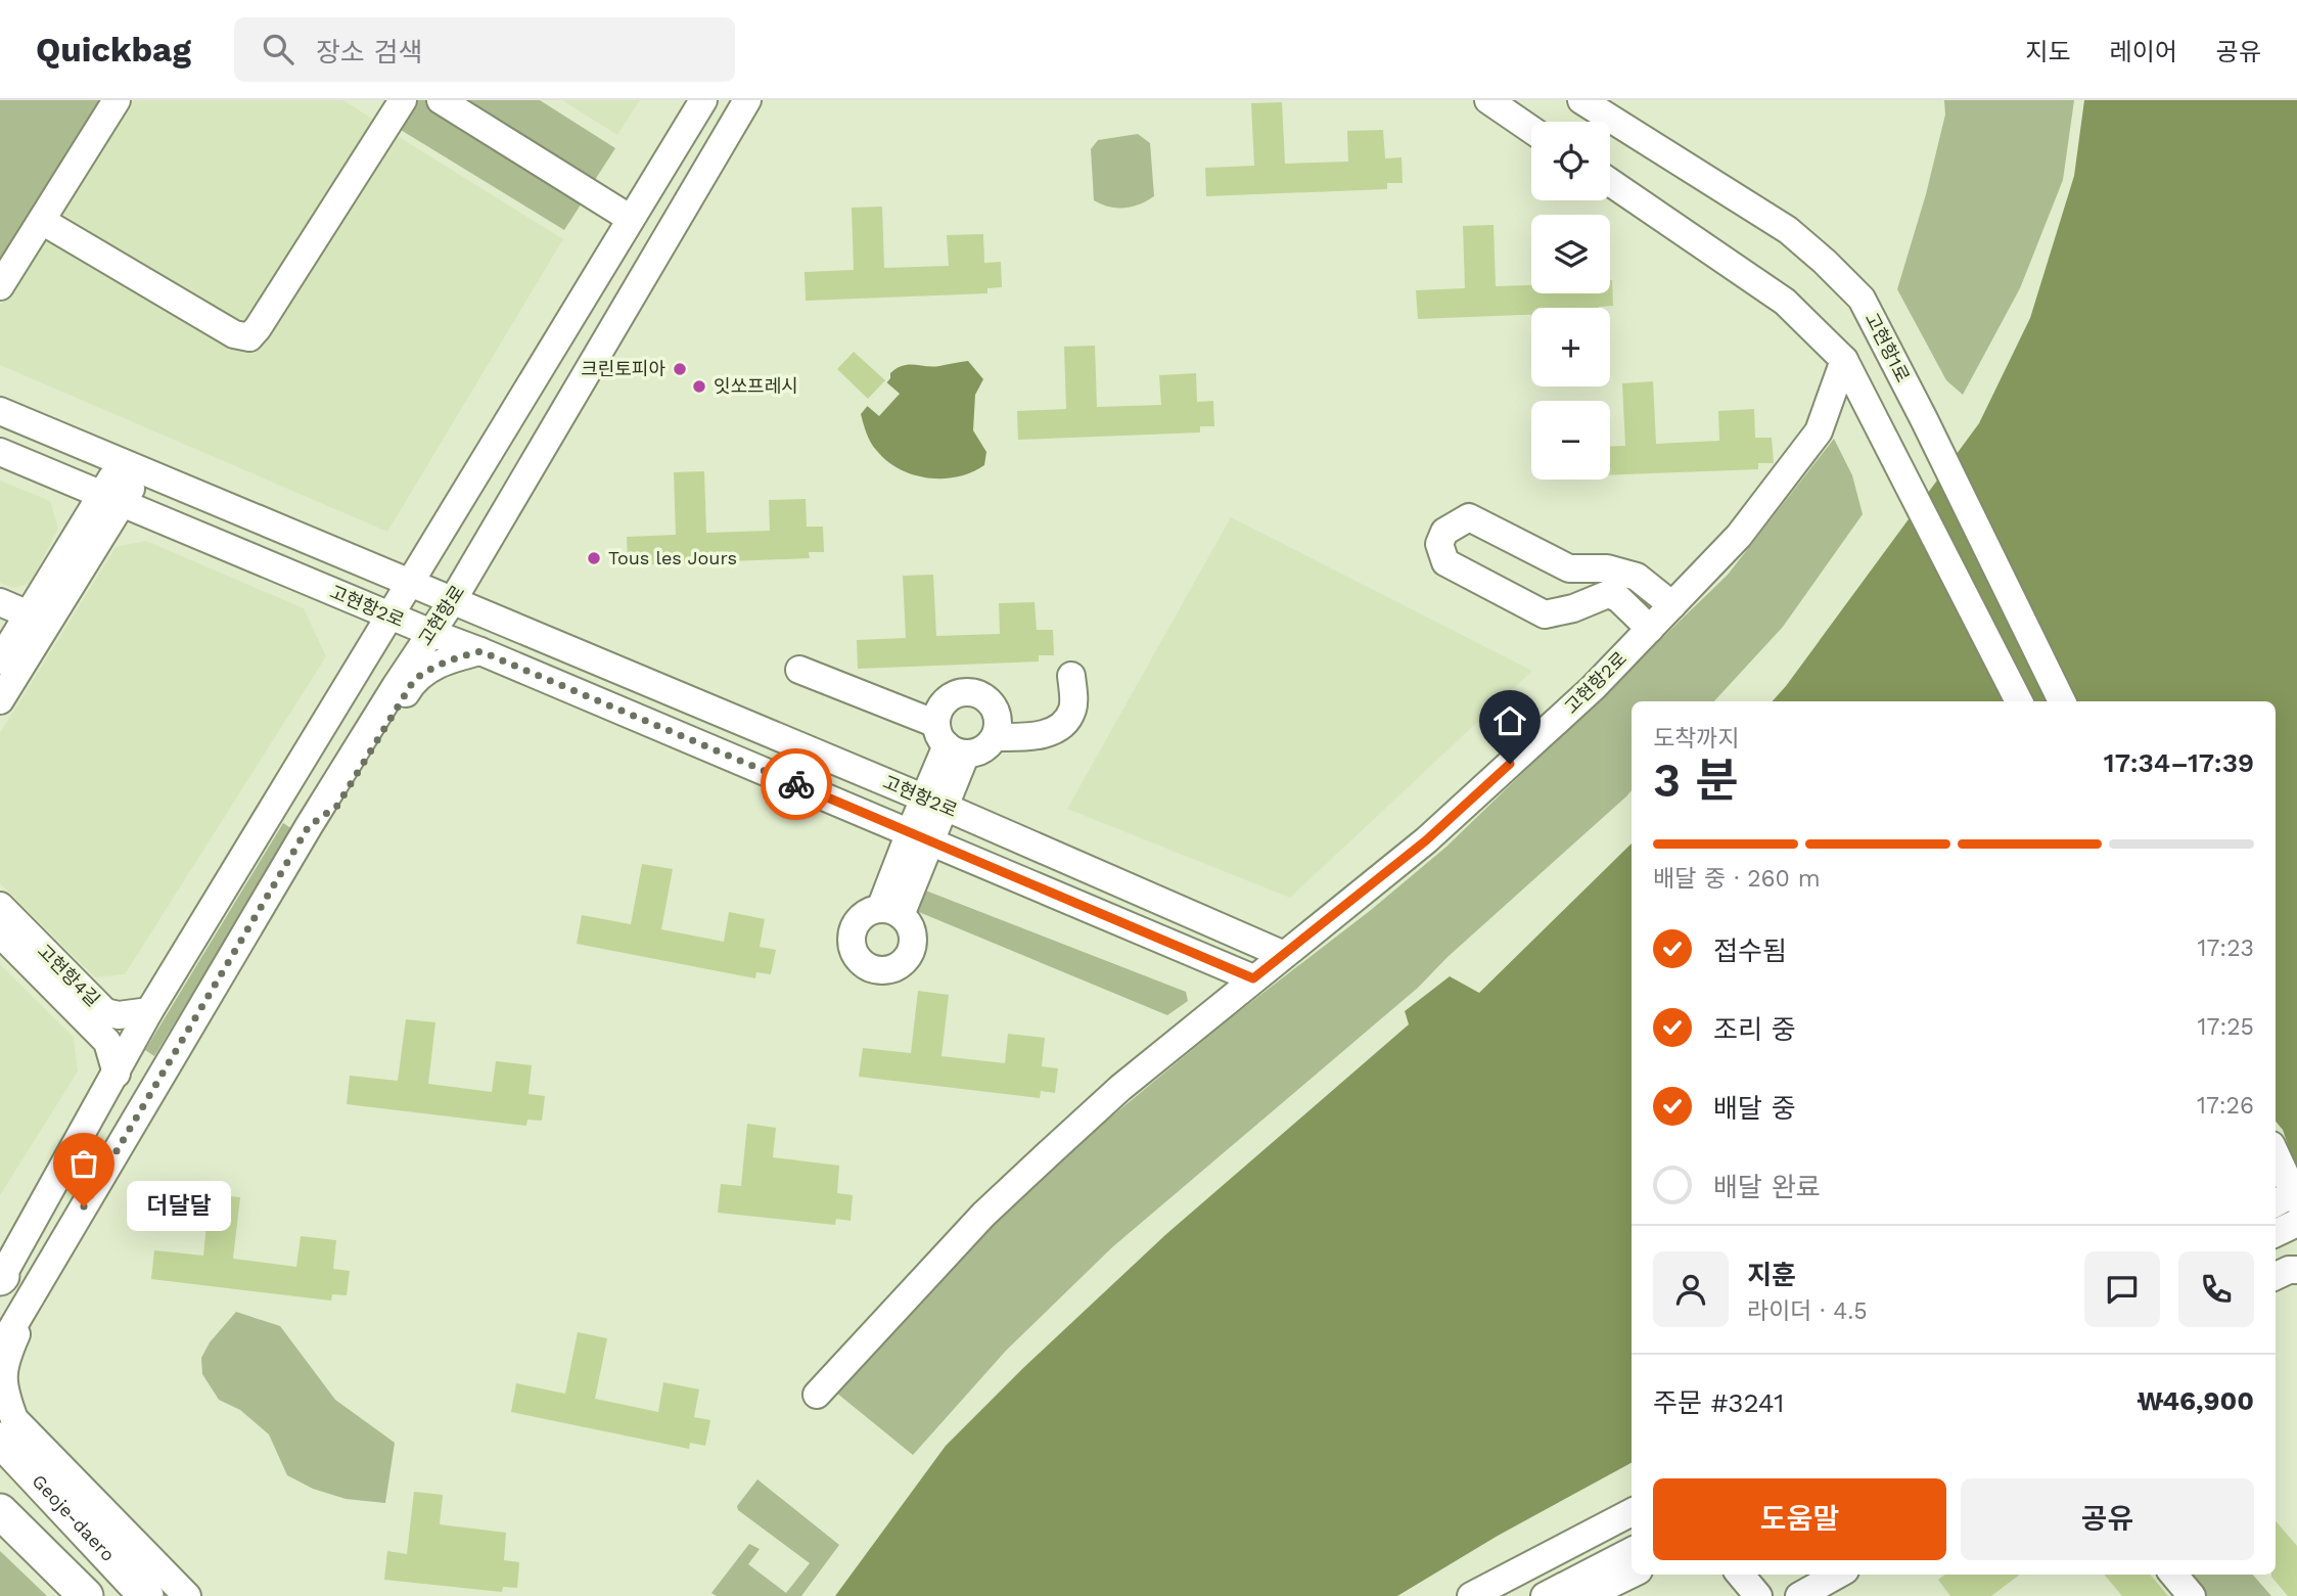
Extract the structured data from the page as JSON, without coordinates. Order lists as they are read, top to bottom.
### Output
{
  "streets": {
    "main road": ["Geoje-daero"],
    "street": [
      "고현항1로",
      "고현항2로",
      "고현항로",
      "고현항4길"
    ]
  },
  "crossings": [
    ["고현항2로", "고현항로"]
  ],
  "places": [
    "크린토피아",
    "잇쏘프레시",
    "Tous les Jours",
    "더달달"
  ],
  "page": {
    "header": "Quickbag",
    "search": "장소 검색",
    "nav": ["지도", "레이어", "공유"],
    "map_buttons": ["+", "−"],
    "heading": ["3 분", "도착까지", "17:34–17:39"],
    "panel": [
      "지훈",
      "라이더 · 4.5",
      "주문 #3241",
      "₩46,900"
    ],
    "bar": "배달 중 · 260 m",
    "list": [
      ["접수됨", "17:23"],
      ["조리 중", "17:25"],
      ["배달 중", "17:26"],
      "배달 완료"
    ],
    "bubble": "더달달",
    "buttons": ["도움말", "공유"]
  }
}
